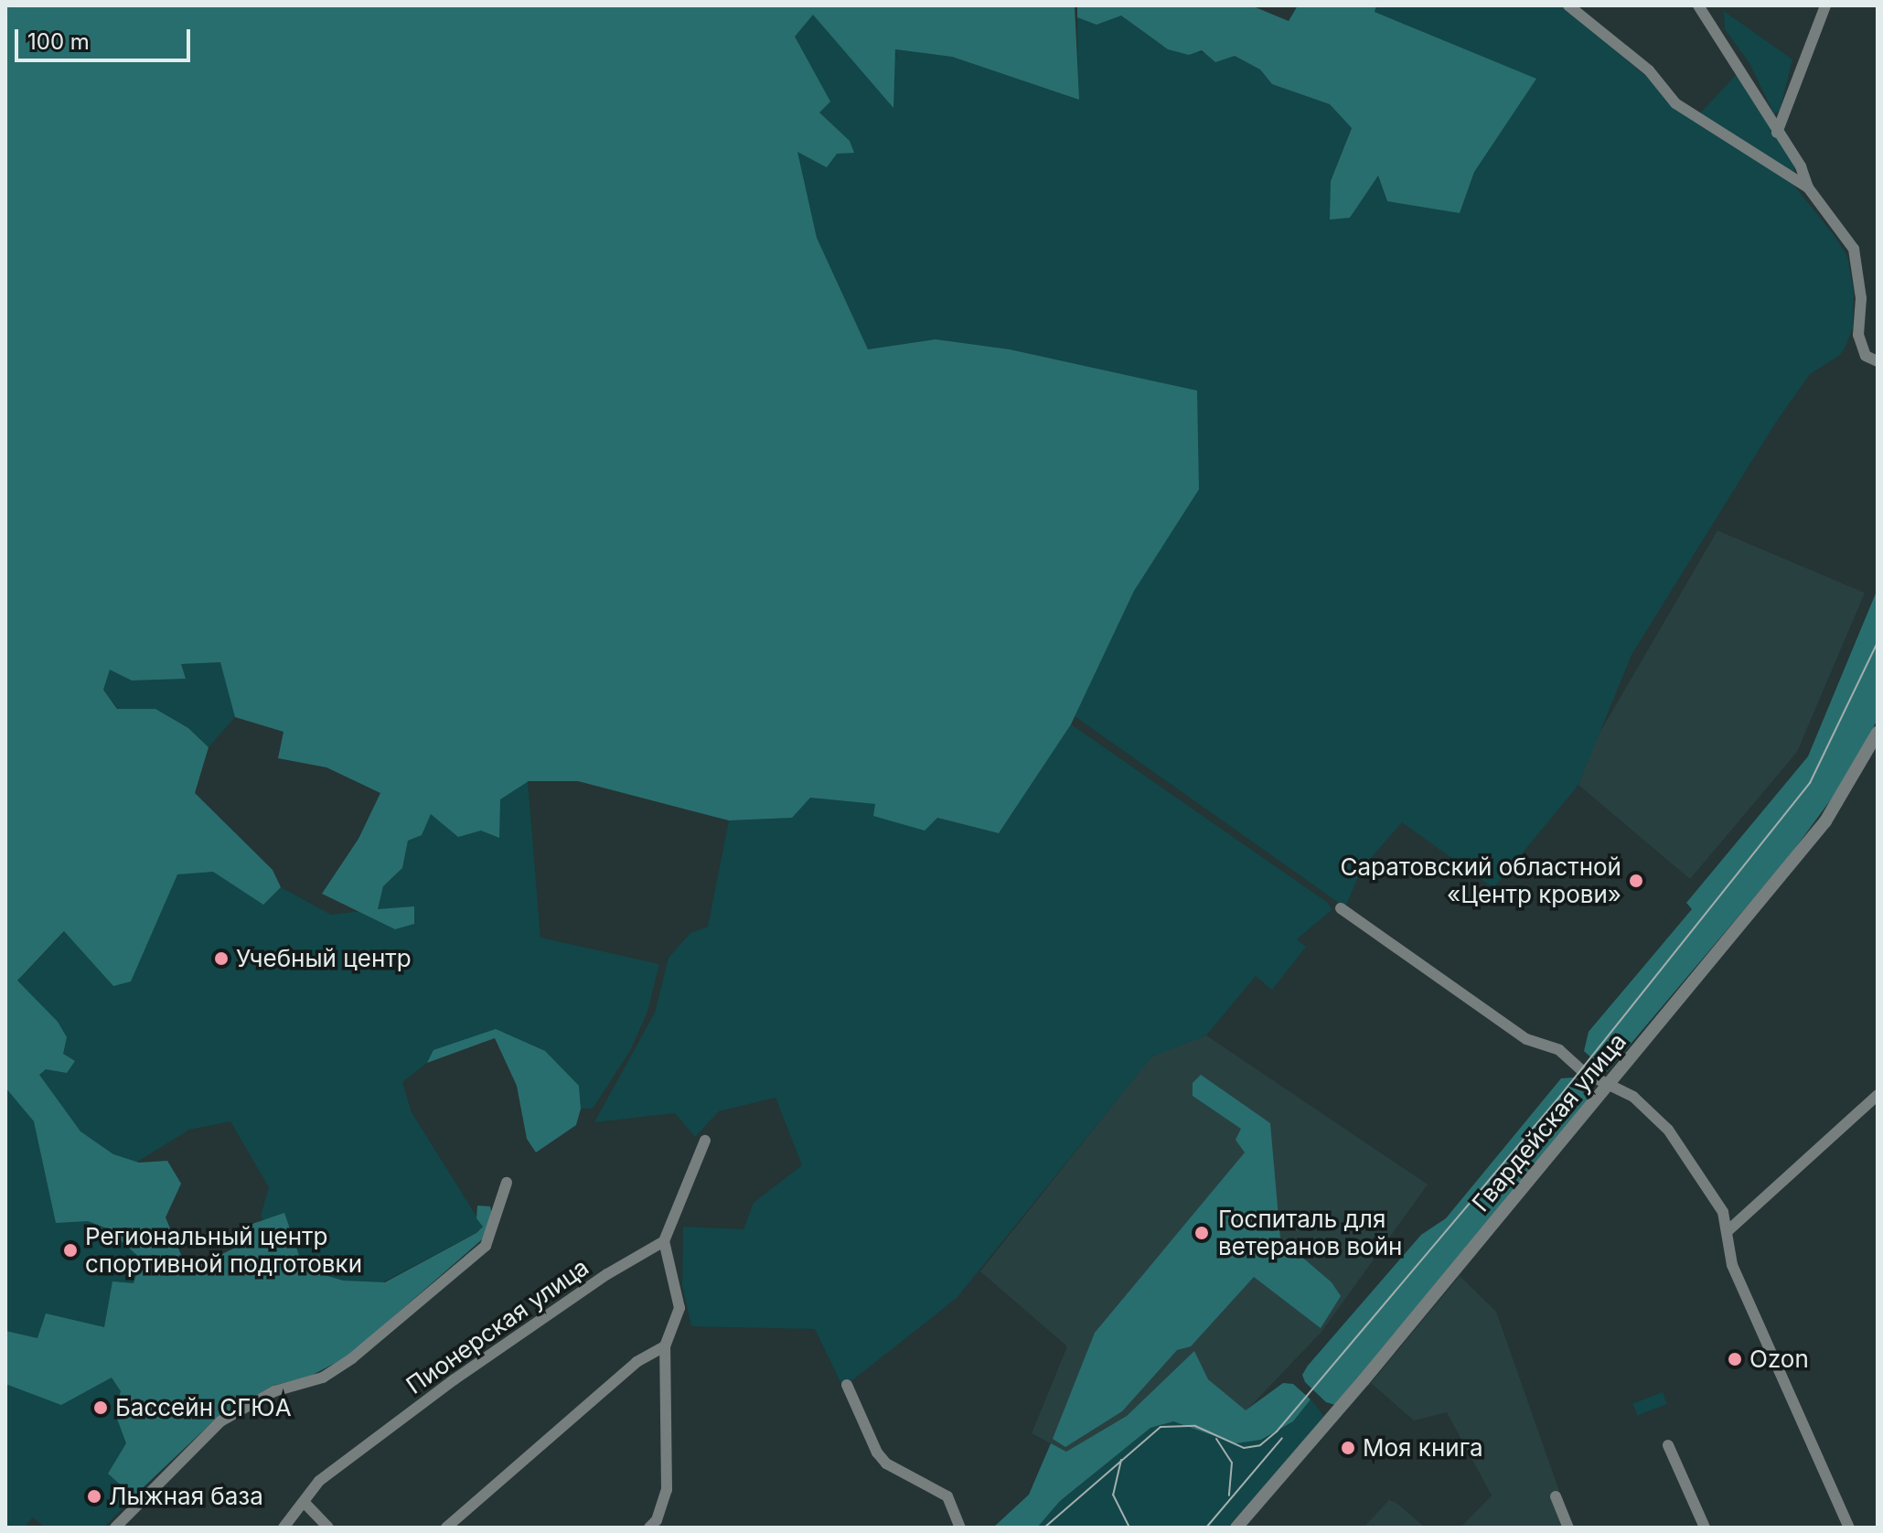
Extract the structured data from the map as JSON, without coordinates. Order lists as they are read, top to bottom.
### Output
{
  "streets": {
    "street": ["Гвардейская улица", "Пионерская улица"]
  },
  "places": [
    "Саратовский областной «Центр крови»",
    "Учебный центр",
    "Госпиталь для ветеранов войн",
    "Региональный центр спортивной подготовки",
    "Ozon",
    "Бассейн СГЮА",
    "Моя книга",
    "Лыжная база"
  ],
  "scale_bar": "100 m"
}
